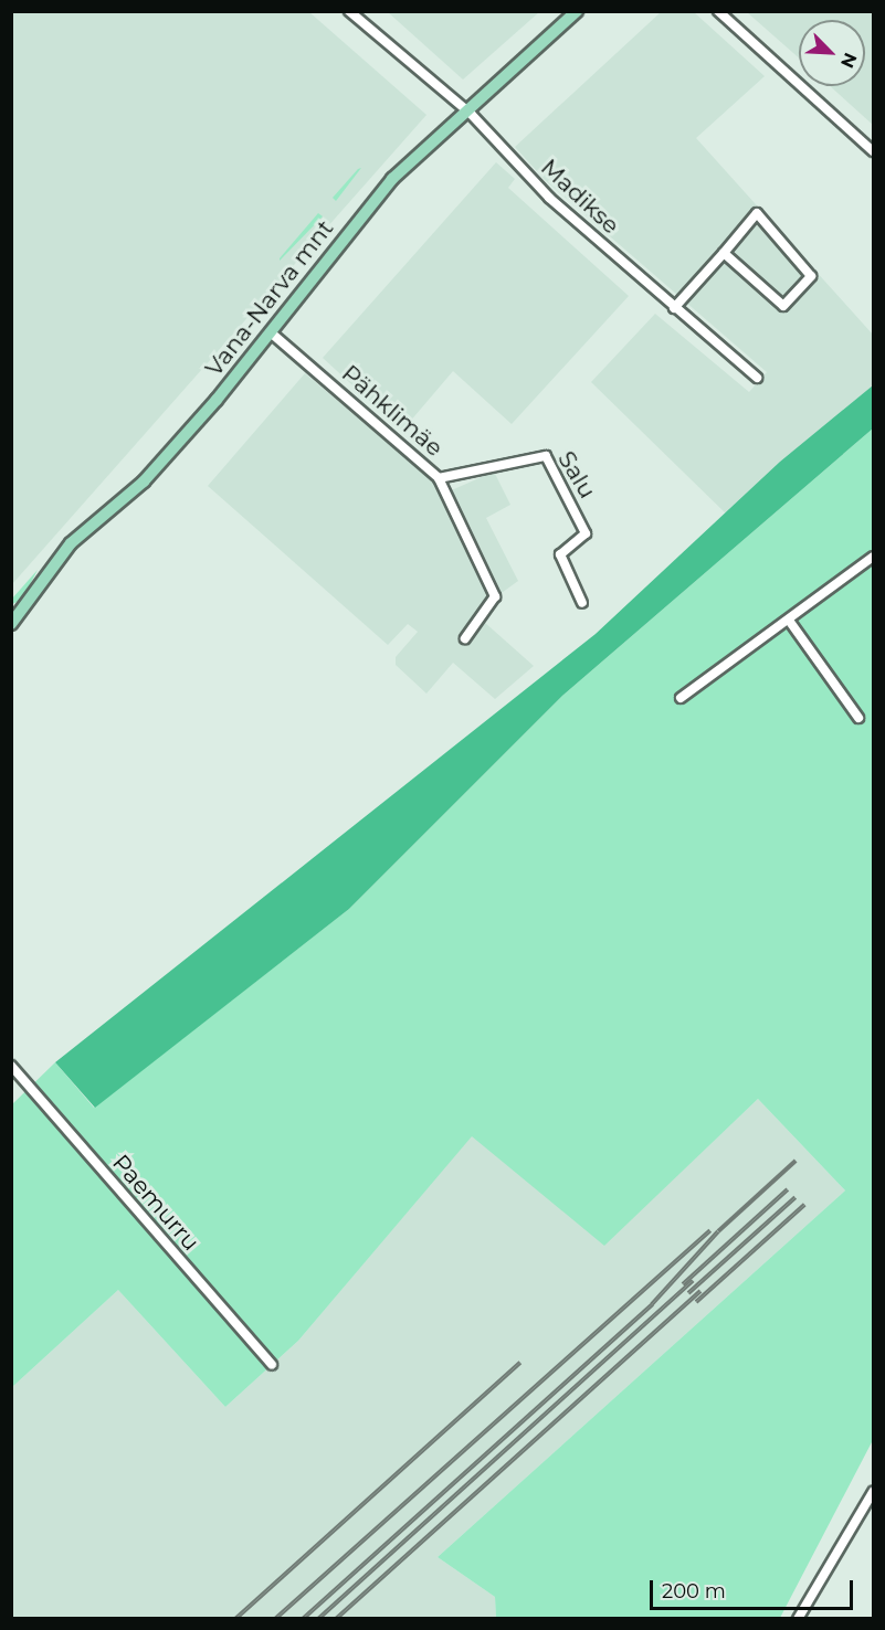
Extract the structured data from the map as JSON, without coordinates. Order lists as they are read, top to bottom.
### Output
{
  "streets": {
    "main road": ["Vana-Narva mnt"],
    "street": [
      "Madikse",
      "Pähklimäe",
      "Salu",
      "Paemurru"
    ]
  },
  "crossings": [
    ["Madikse", "Vana-Narva mnt"],
    ["Vana-Narva mnt", "Pähklimäe"],
    ["Pähklimäe", "Salu"]
  ],
  "scale_bar": "200 m",
  "north": "bottom right"
}
